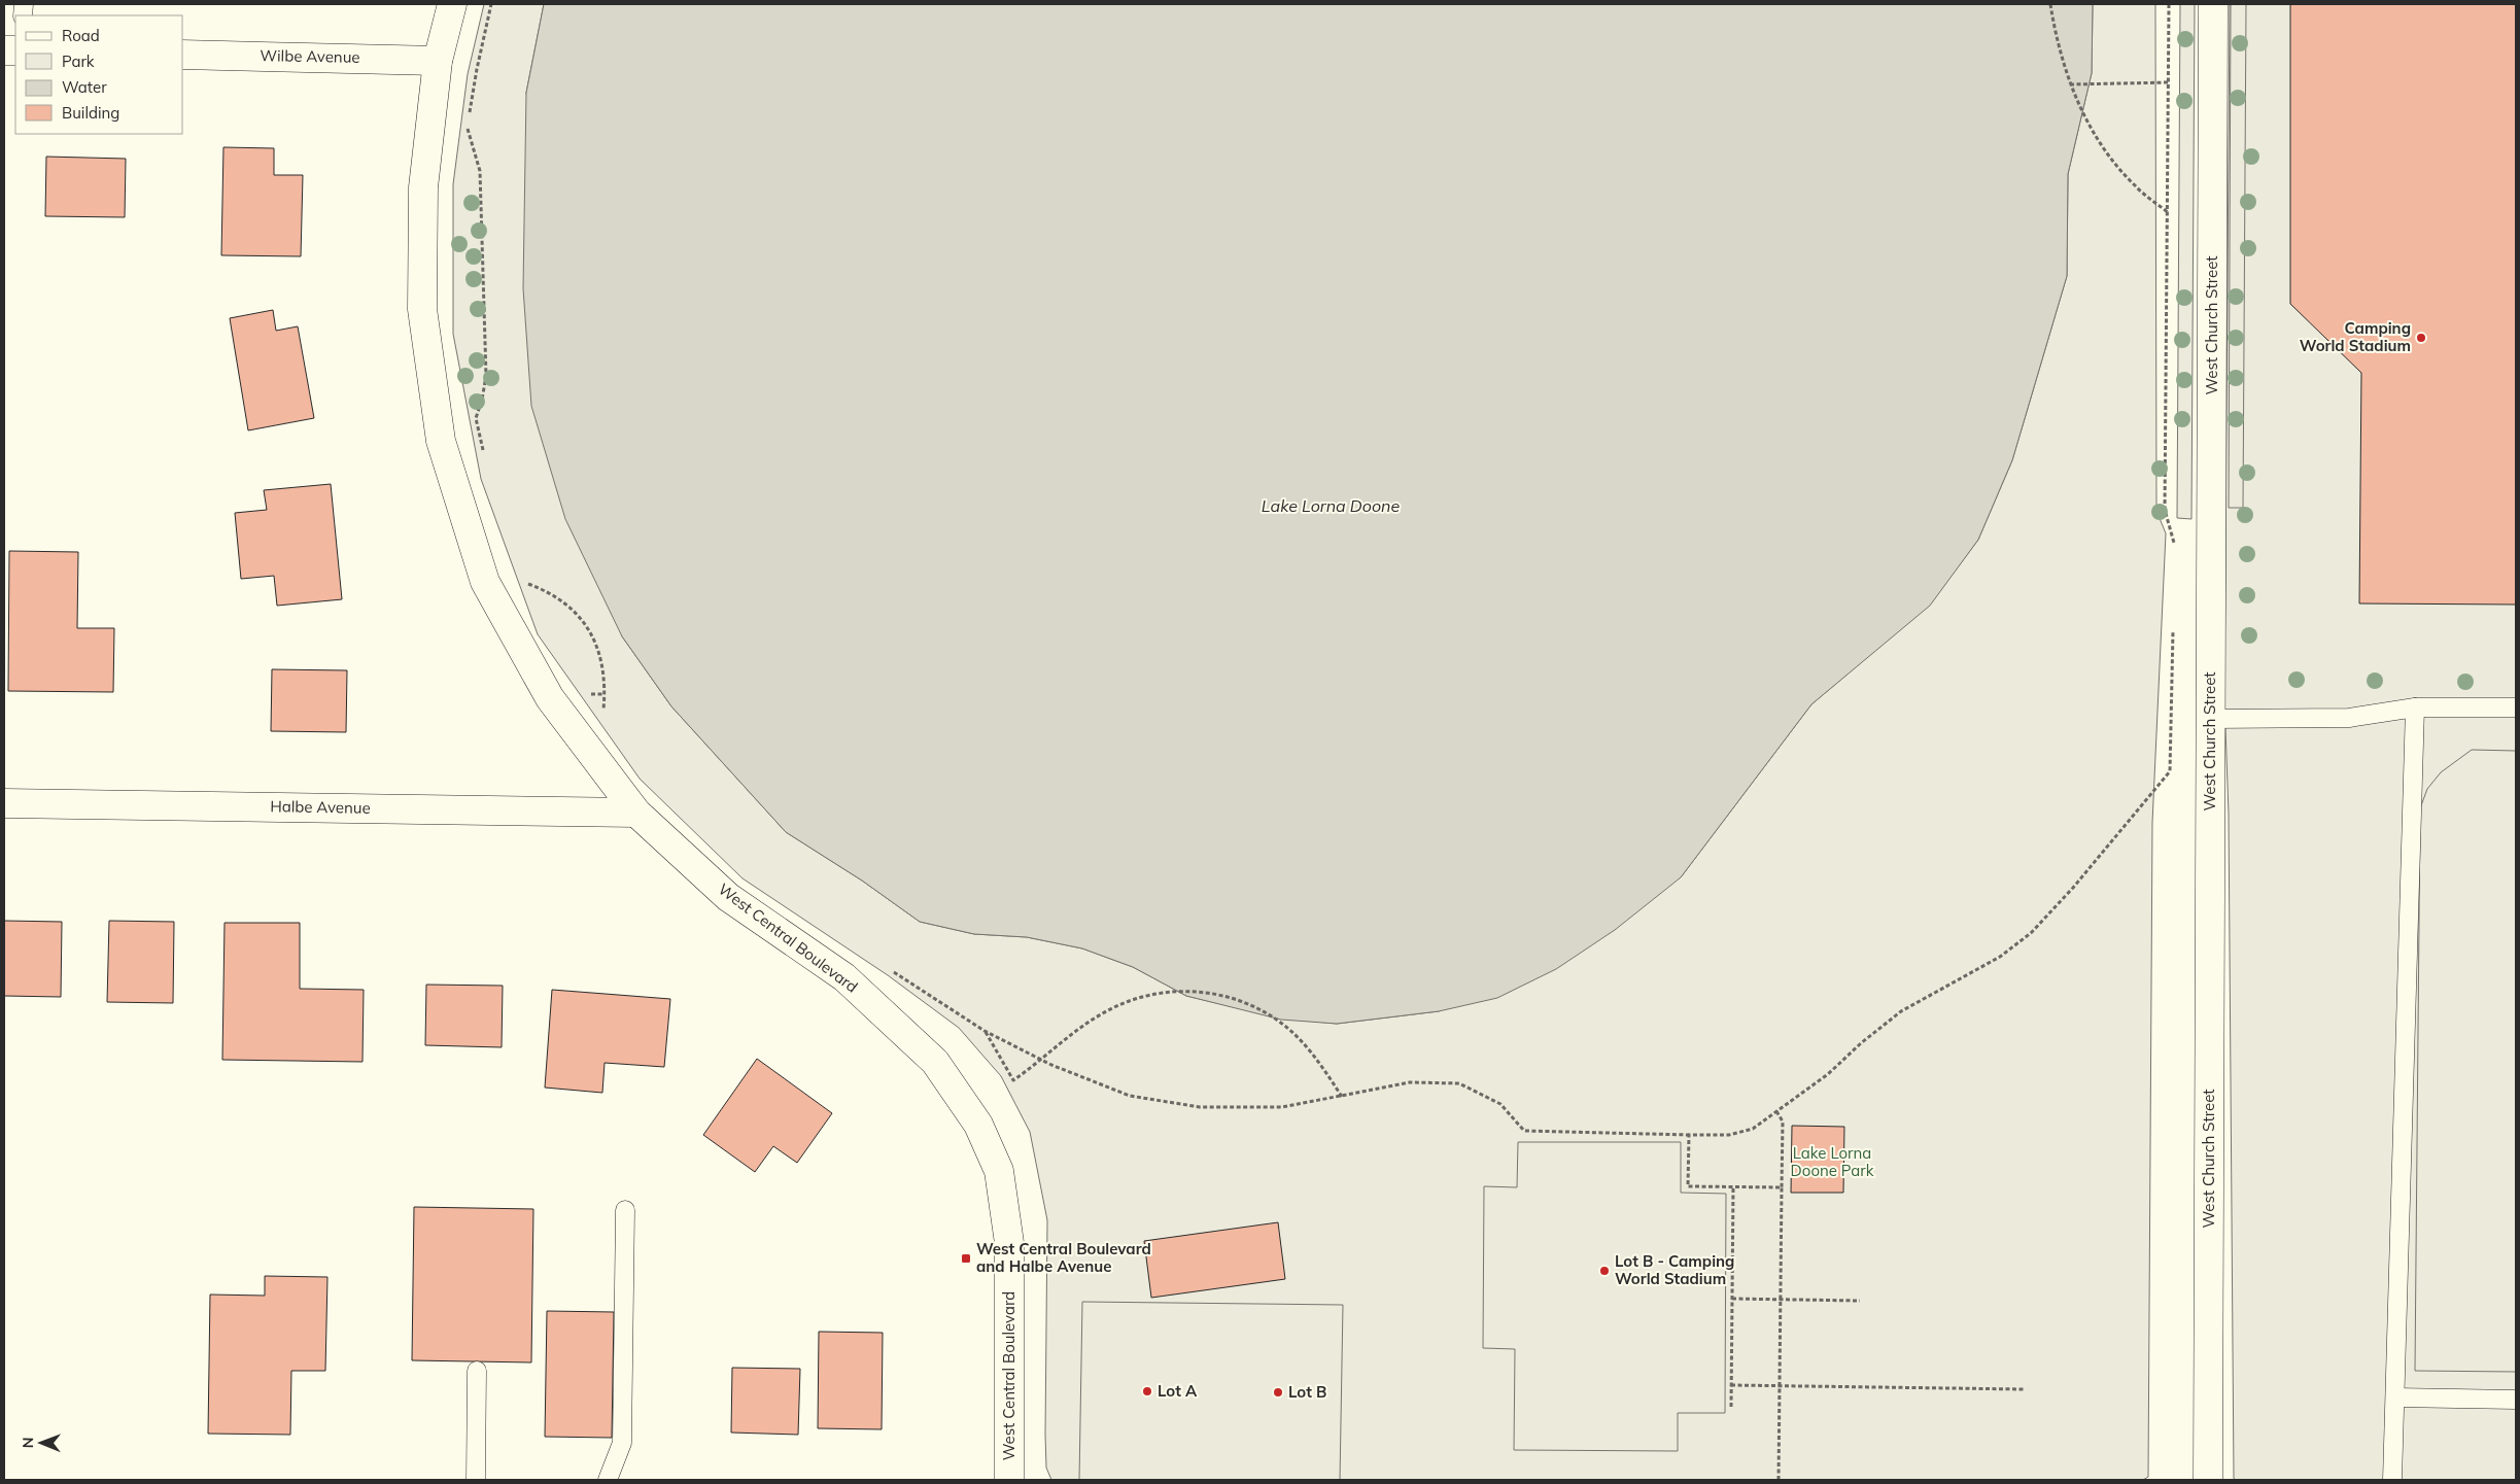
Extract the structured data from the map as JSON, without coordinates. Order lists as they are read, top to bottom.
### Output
{
  "streets": {
    "street": [
      "Wilbe Avenue",
      "West Church Street",
      "Halbe Avenue",
      "West Central Boulevard"
    ]
  },
  "crossings": [
    ["Wilbe Avenue", "West Central Boulevard"],
    ["Halbe Avenue", "West Central Boulevard"]
  ],
  "water": ["Lake Lorna Doone"],
  "parks": ["Lake Lorna Doone Park"],
  "places": {
    "other": [
      "Camping World Stadium",
      "Lot B - Camping World Stadium",
      "Lot A",
      "Lot B"
    ],
    "transit": ["West Central Boulevard and Halbe Avenue"]
  },
  "legend": [
    "Road",
    "Park",
    "Water",
    "Building"
  ],
  "north": "left"
}
